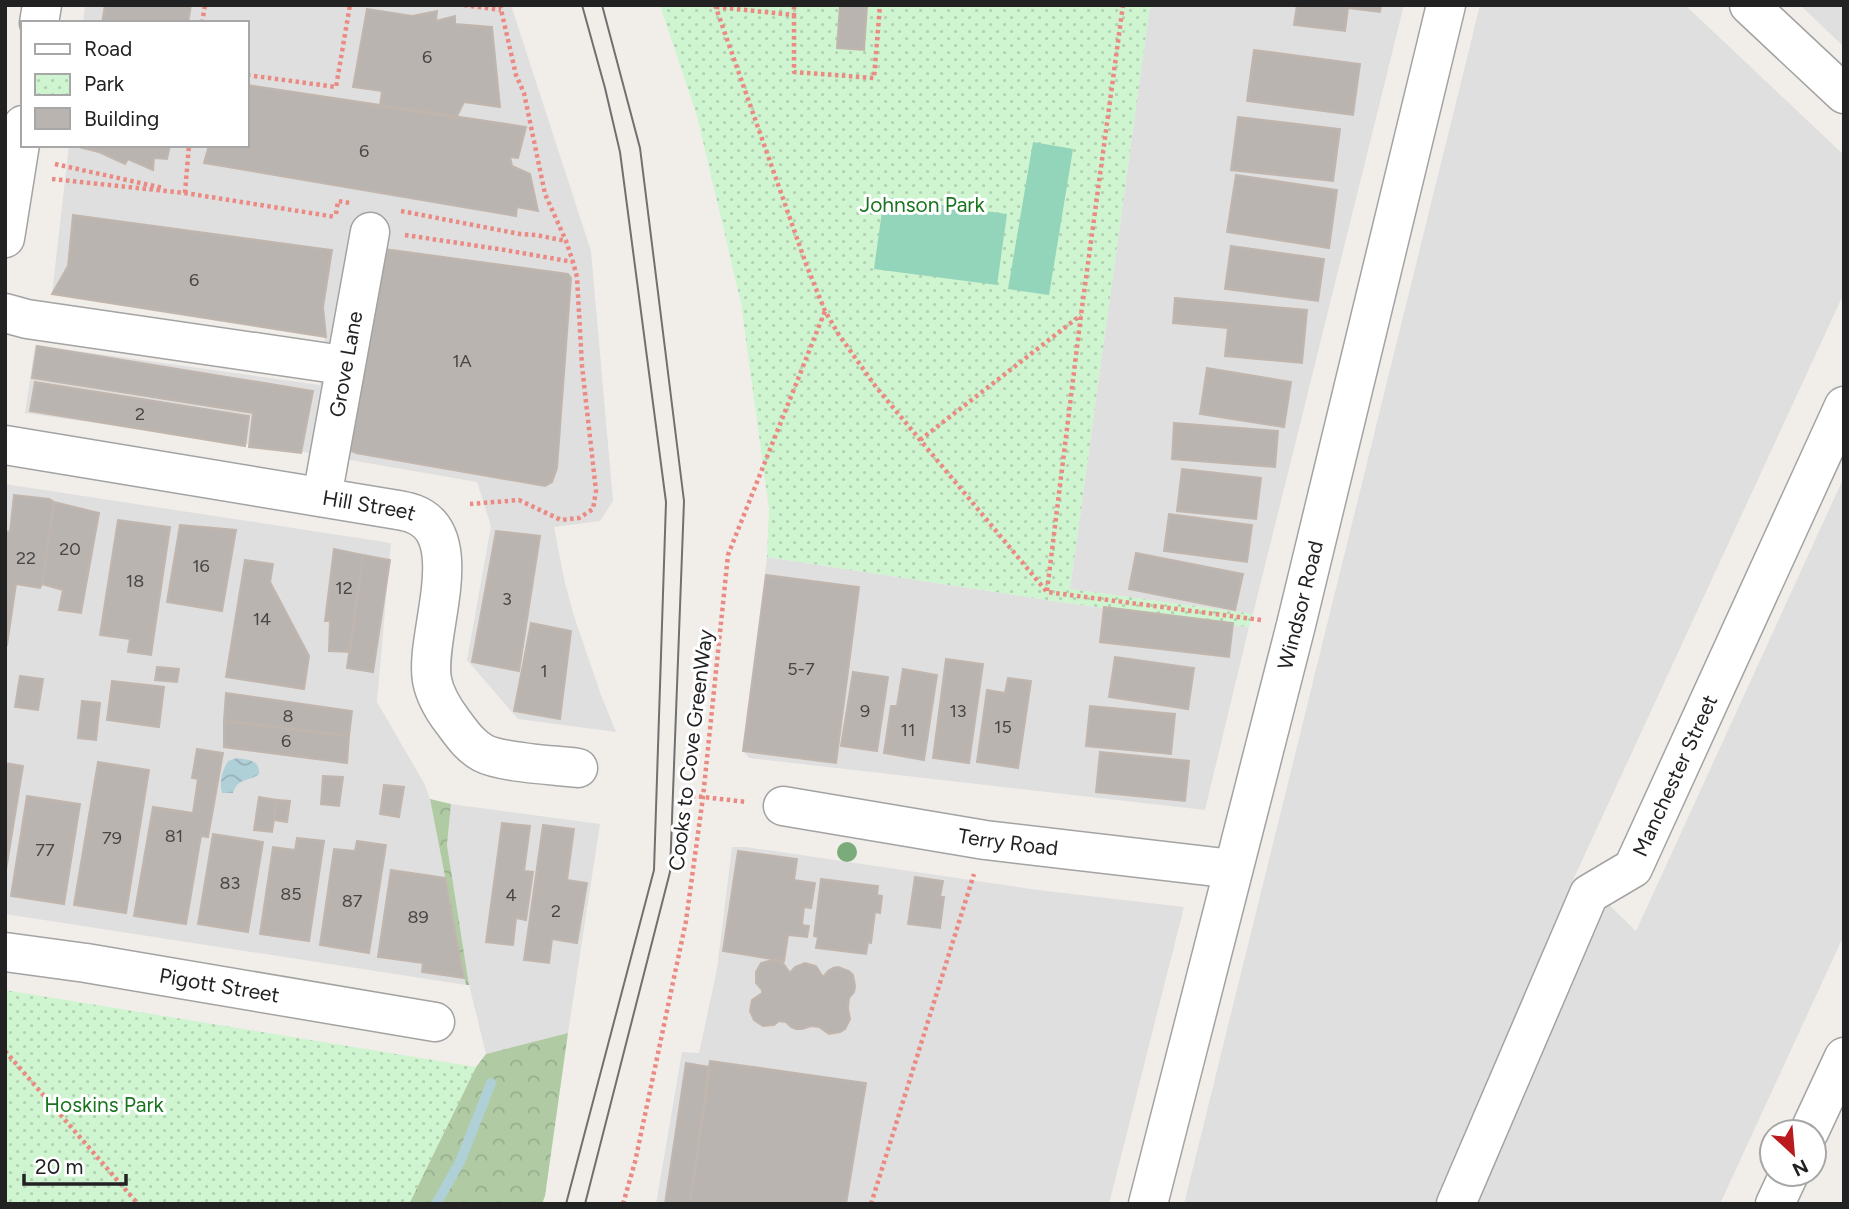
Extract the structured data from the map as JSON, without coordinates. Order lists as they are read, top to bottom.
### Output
{
  "streets": {
    "street": [
      "Grove Lane",
      "Hill Street",
      "Windsor Road",
      "Manchester Street",
      "Terry Road",
      "Pigott Street"
    ],
    "path": ["Cooks to Cove GreenWay"]
  },
  "crossings": [
    ["Grove Lane", "Hill Street"],
    ["Windsor Road", "Terry Road"]
  ],
  "parks": ["Johnson Park", "Hoskins Park"],
  "house_numbers": [
    "6",
    "6",
    "6",
    "1A",
    "2",
    "20",
    "22",
    "16",
    "18",
    "12",
    "3",
    "14",
    "5-7",
    "1",
    "9",
    "13",
    "8",
    "15",
    "11",
    "6",
    "81",
    "79",
    "77",
    "83",
    "85",
    "4",
    "87",
    "2",
    "89"
  ],
  "legend": ["Road", "Park", "Building"],
  "scale_bar": "20 m",
  "north": "bottom right"
}
